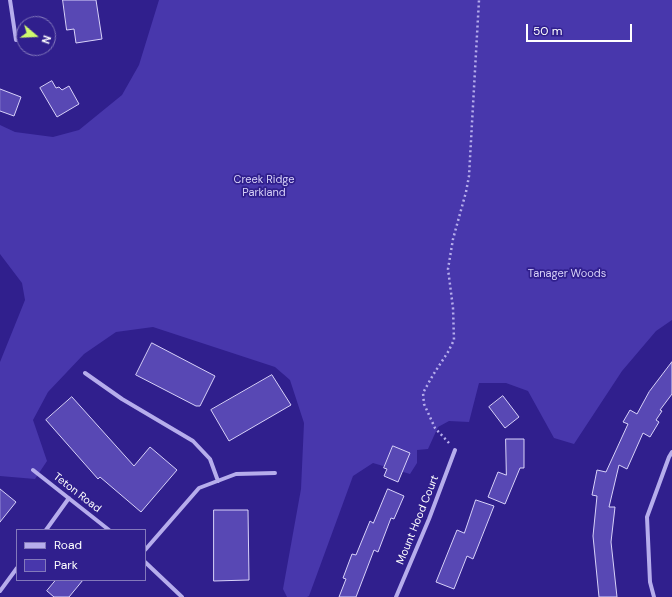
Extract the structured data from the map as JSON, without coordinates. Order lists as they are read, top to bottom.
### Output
{
  "streets": {
    "street": ["Teton Road", "Mount Hood Court"]
  },
  "parks": ["Creek Ridge Parkland", "Tanager Woods"],
  "legend": ["Road", "Park"],
  "scale_bar": "50 m",
  "north": "right"
}
